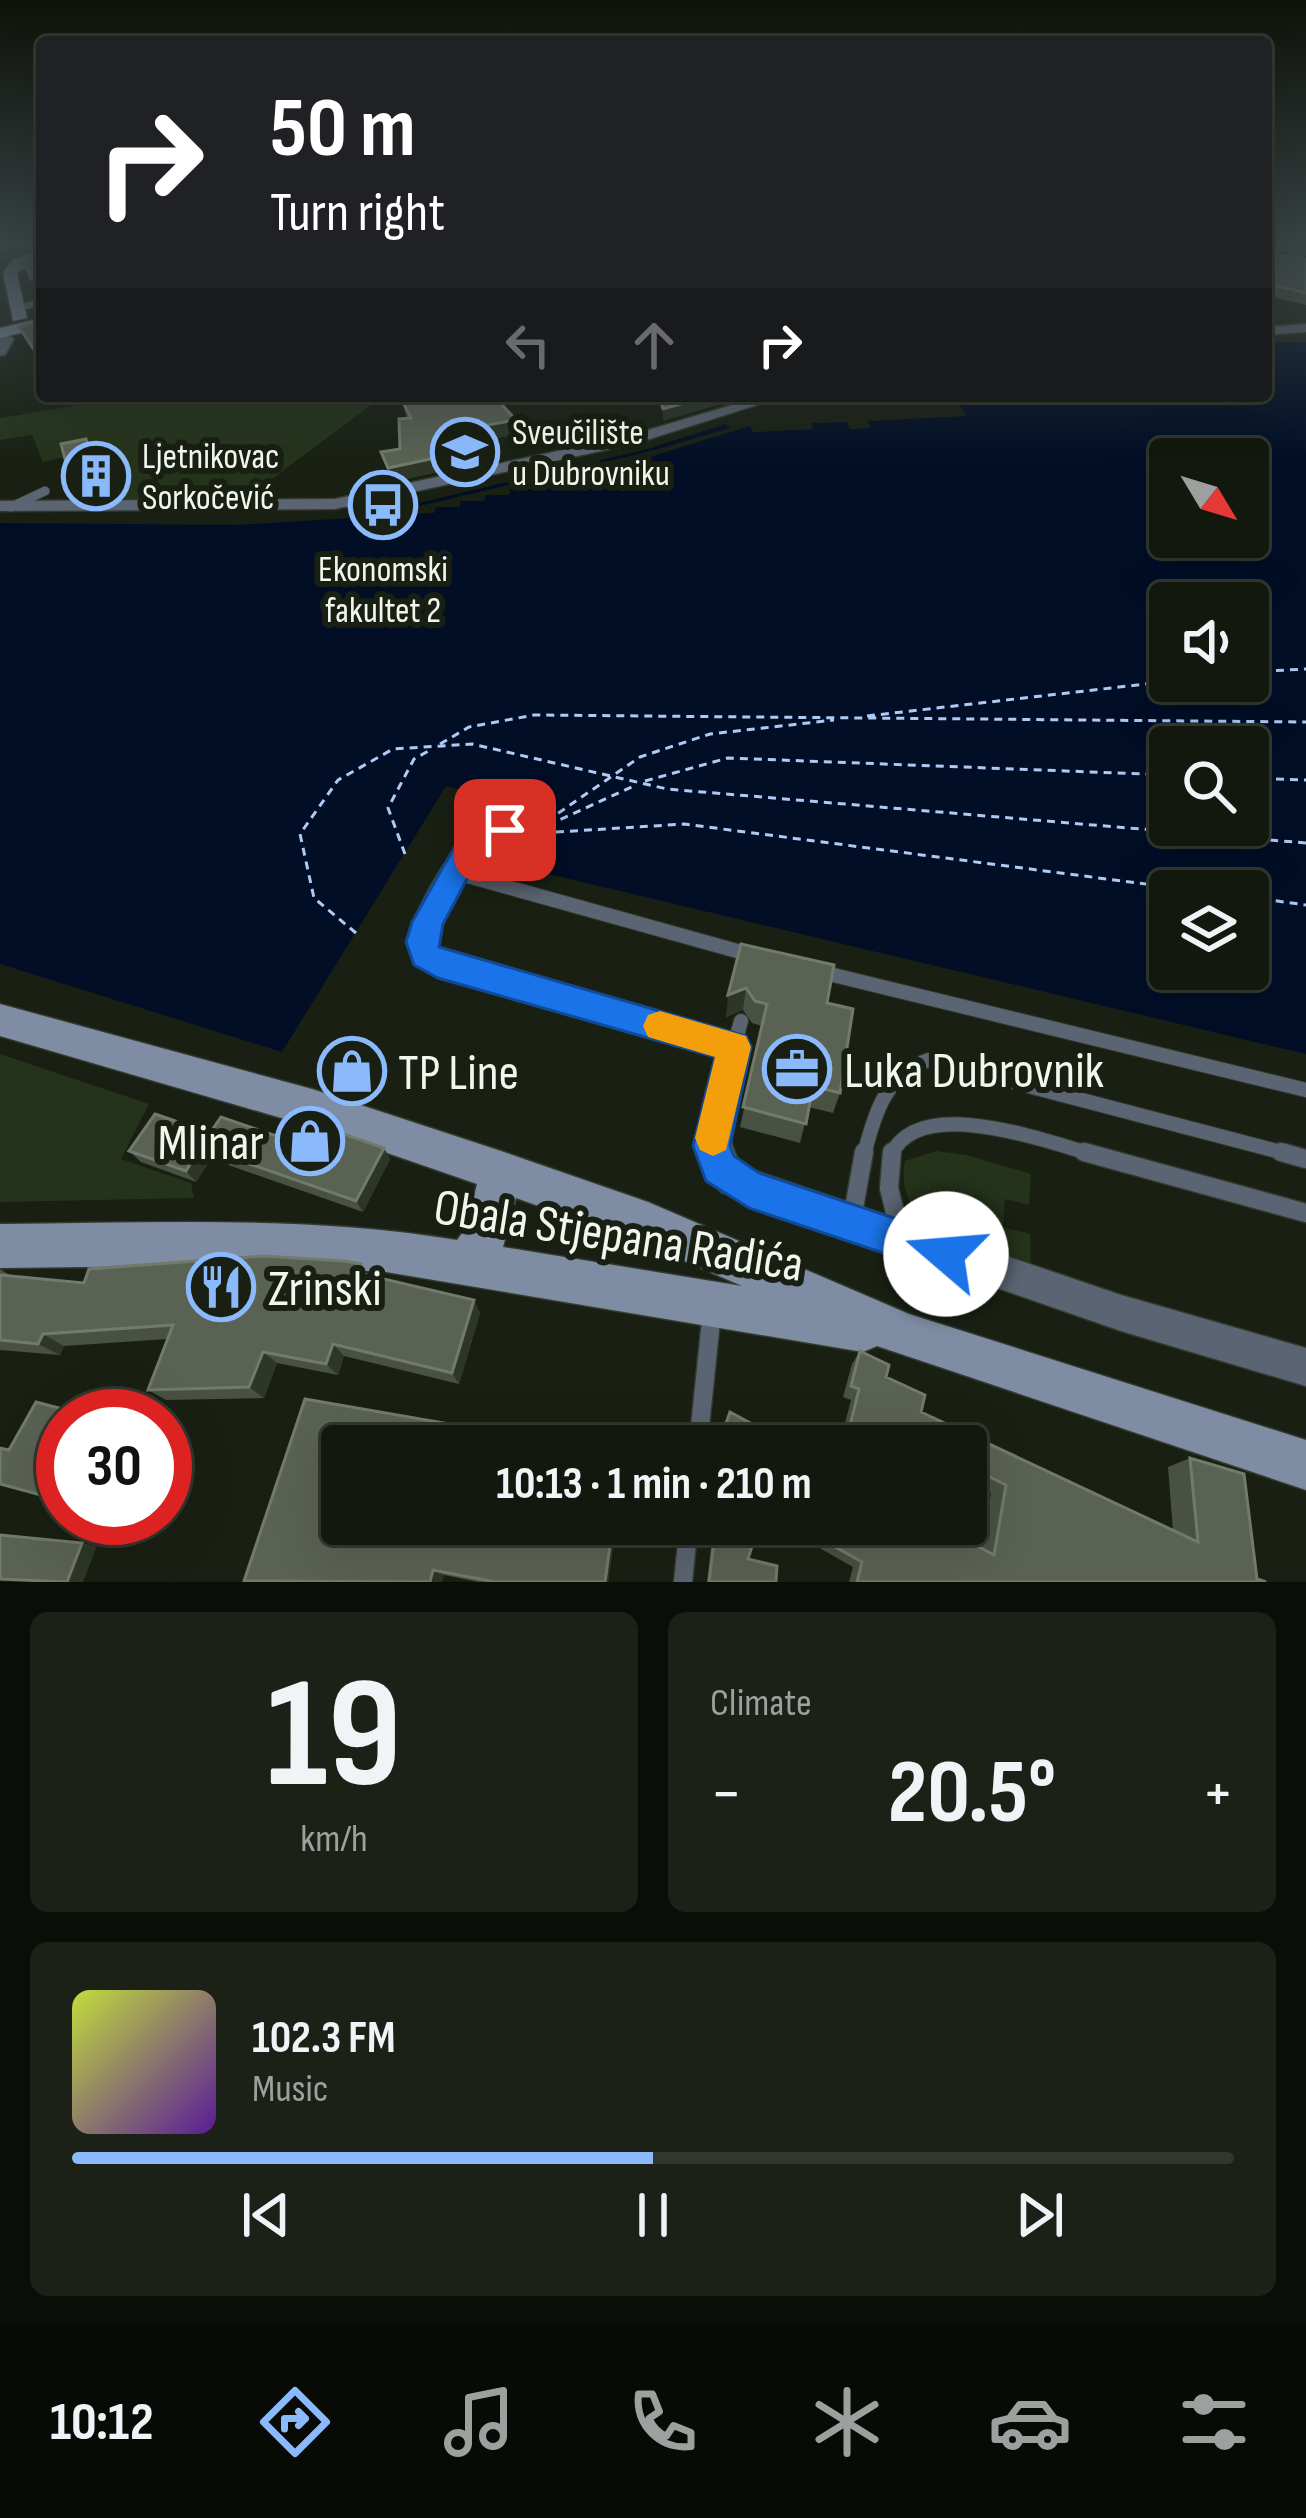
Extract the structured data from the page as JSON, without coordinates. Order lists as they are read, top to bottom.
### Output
{
  "streets": {
    "main road": ["Obala Stjepana Radića"]
  },
  "places": {
    "school or university": ["Sveučilište u Dubrovniku"],
    "building": ["Ljetnikovac Sorkočević"],
    "bus stop": ["Ekonomski fakultet 2"],
    "office": ["Luka Dubrovnik"],
    "shop": ["TP Line", "Mlinar"],
    "restaurant": ["Zrinski"]
  },
  "north": "bottom right",
  "page": {
    "turn": ["50 m", "Turn right"],
    "limit": "30",
    "trip": "10:13 · 1 min · 210 m",
    "tile": [
      ["19", "km/h"],
      "Climate"
    ],
    "heat": ["−", "20.5°", "+"],
    "song": ["102.3 FM", "Music"],
    "tabs": "10:12"
  }
}
